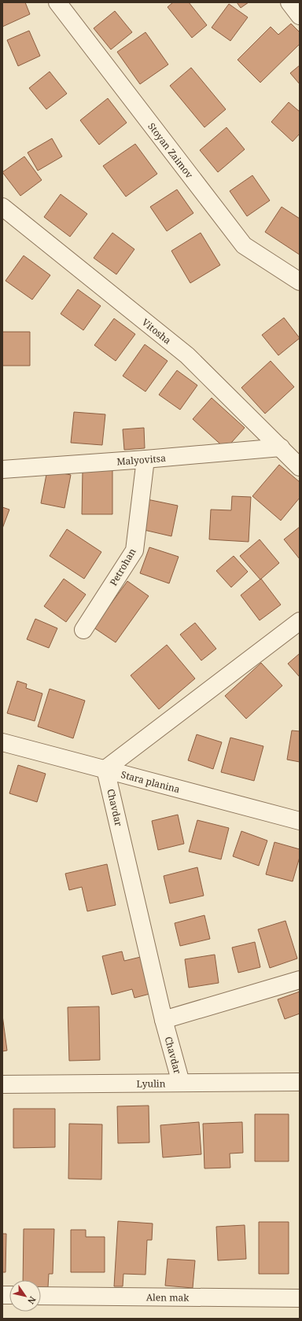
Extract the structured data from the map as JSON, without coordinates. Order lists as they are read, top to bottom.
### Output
{
  "streets": {
    "street": [
      "Stoyan Zaimov",
      "Vitosha",
      "Malyovitsa",
      "Petrohan",
      "Stara planina",
      "Chavdar",
      "Lyulin",
      "Alen mak"
    ]
  },
  "crossings": [
    ["Vitosha", "Malyovitsa"],
    ["Malyovitsa", "Petrohan"],
    ["Stara planina", "Chavdar"],
    ["Chavdar", "Lyulin"]
  ],
  "north": "bottom right"
}
